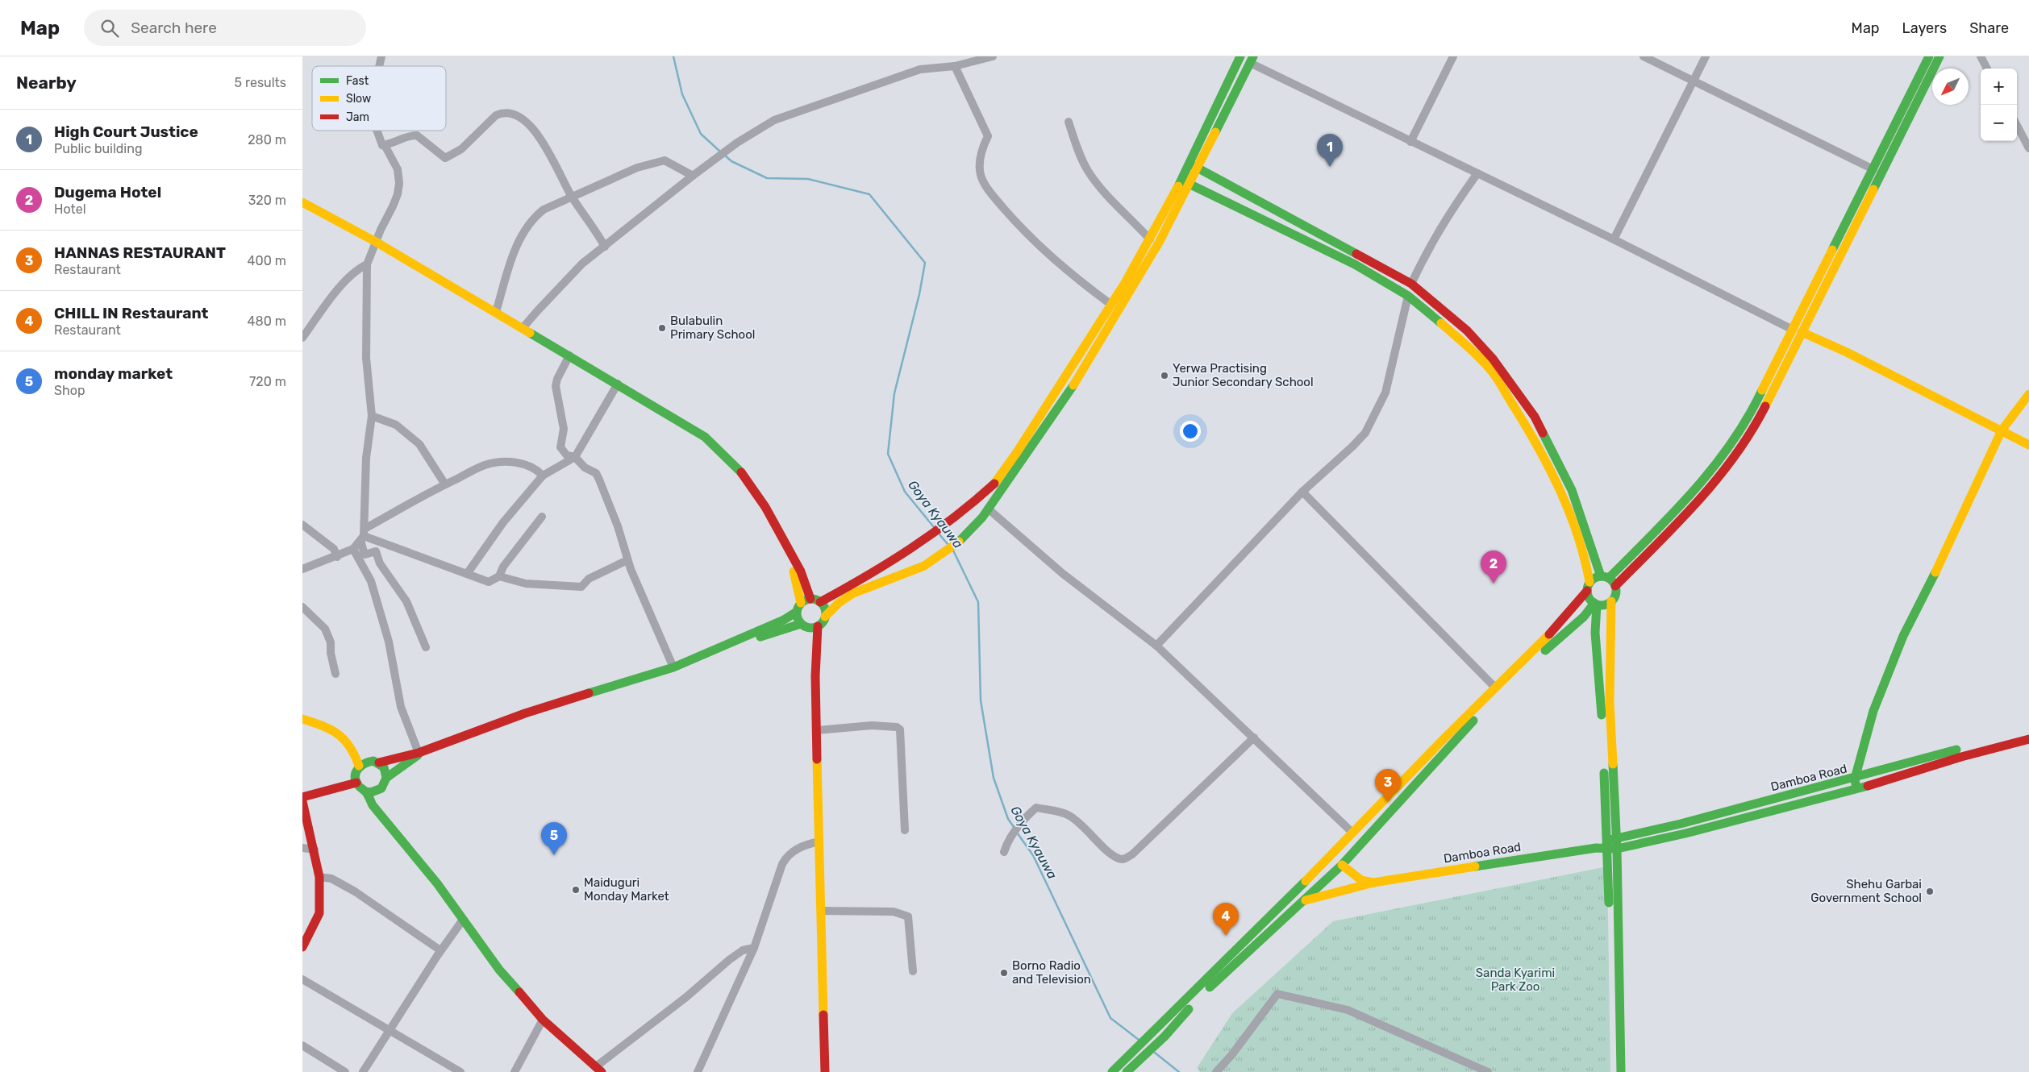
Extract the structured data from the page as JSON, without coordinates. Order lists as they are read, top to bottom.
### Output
{
  "streets": {
    "main road": ["Damboa Road"]
  },
  "water": ["Goya Kyauwa"],
  "parks": ["Sanda Kyarimi Park Zoo"],
  "places": [
    "Bulabulin Primary School",
    "Yerwa Practising Junior Secondary School",
    "Maiduguri Monday Market",
    "Shehu Garbai Government School",
    "Borno Radio and Television"
  ],
  "legend": ["Fast", "Slow", "Jam"],
  "north": "bottom left",
  "page": {
    "header": "Map",
    "search": "Search here",
    "nav": ["Map", "Layers", "Share"],
    "heading": ["Nearby", "5 results"],
    "map_buttons": ["+", "−"],
    "list": [
      {
        "mark": "1",
        "name": "High Court Justice",
        "note": "Public building",
        "value": "280 m"
      },
      {
        "mark": "2",
        "name": "Dugema Hotel",
        "note": "Hotel",
        "value": "320 m"
      },
      {
        "mark": "3",
        "name": "HANNAS RESTAURANT",
        "note": "Restaurant",
        "value": "400 m"
      },
      {
        "mark": "4",
        "name": "CHILL IN Restaurant",
        "note": "Restaurant",
        "value": "480 m"
      },
      {
        "mark": "5",
        "name": "monday market",
        "note": "Shop",
        "value": "720 m"
      }
    ],
    "pins": [
      "1",
      "2",
      "3",
      "5",
      "4"
    ]
  }
}
